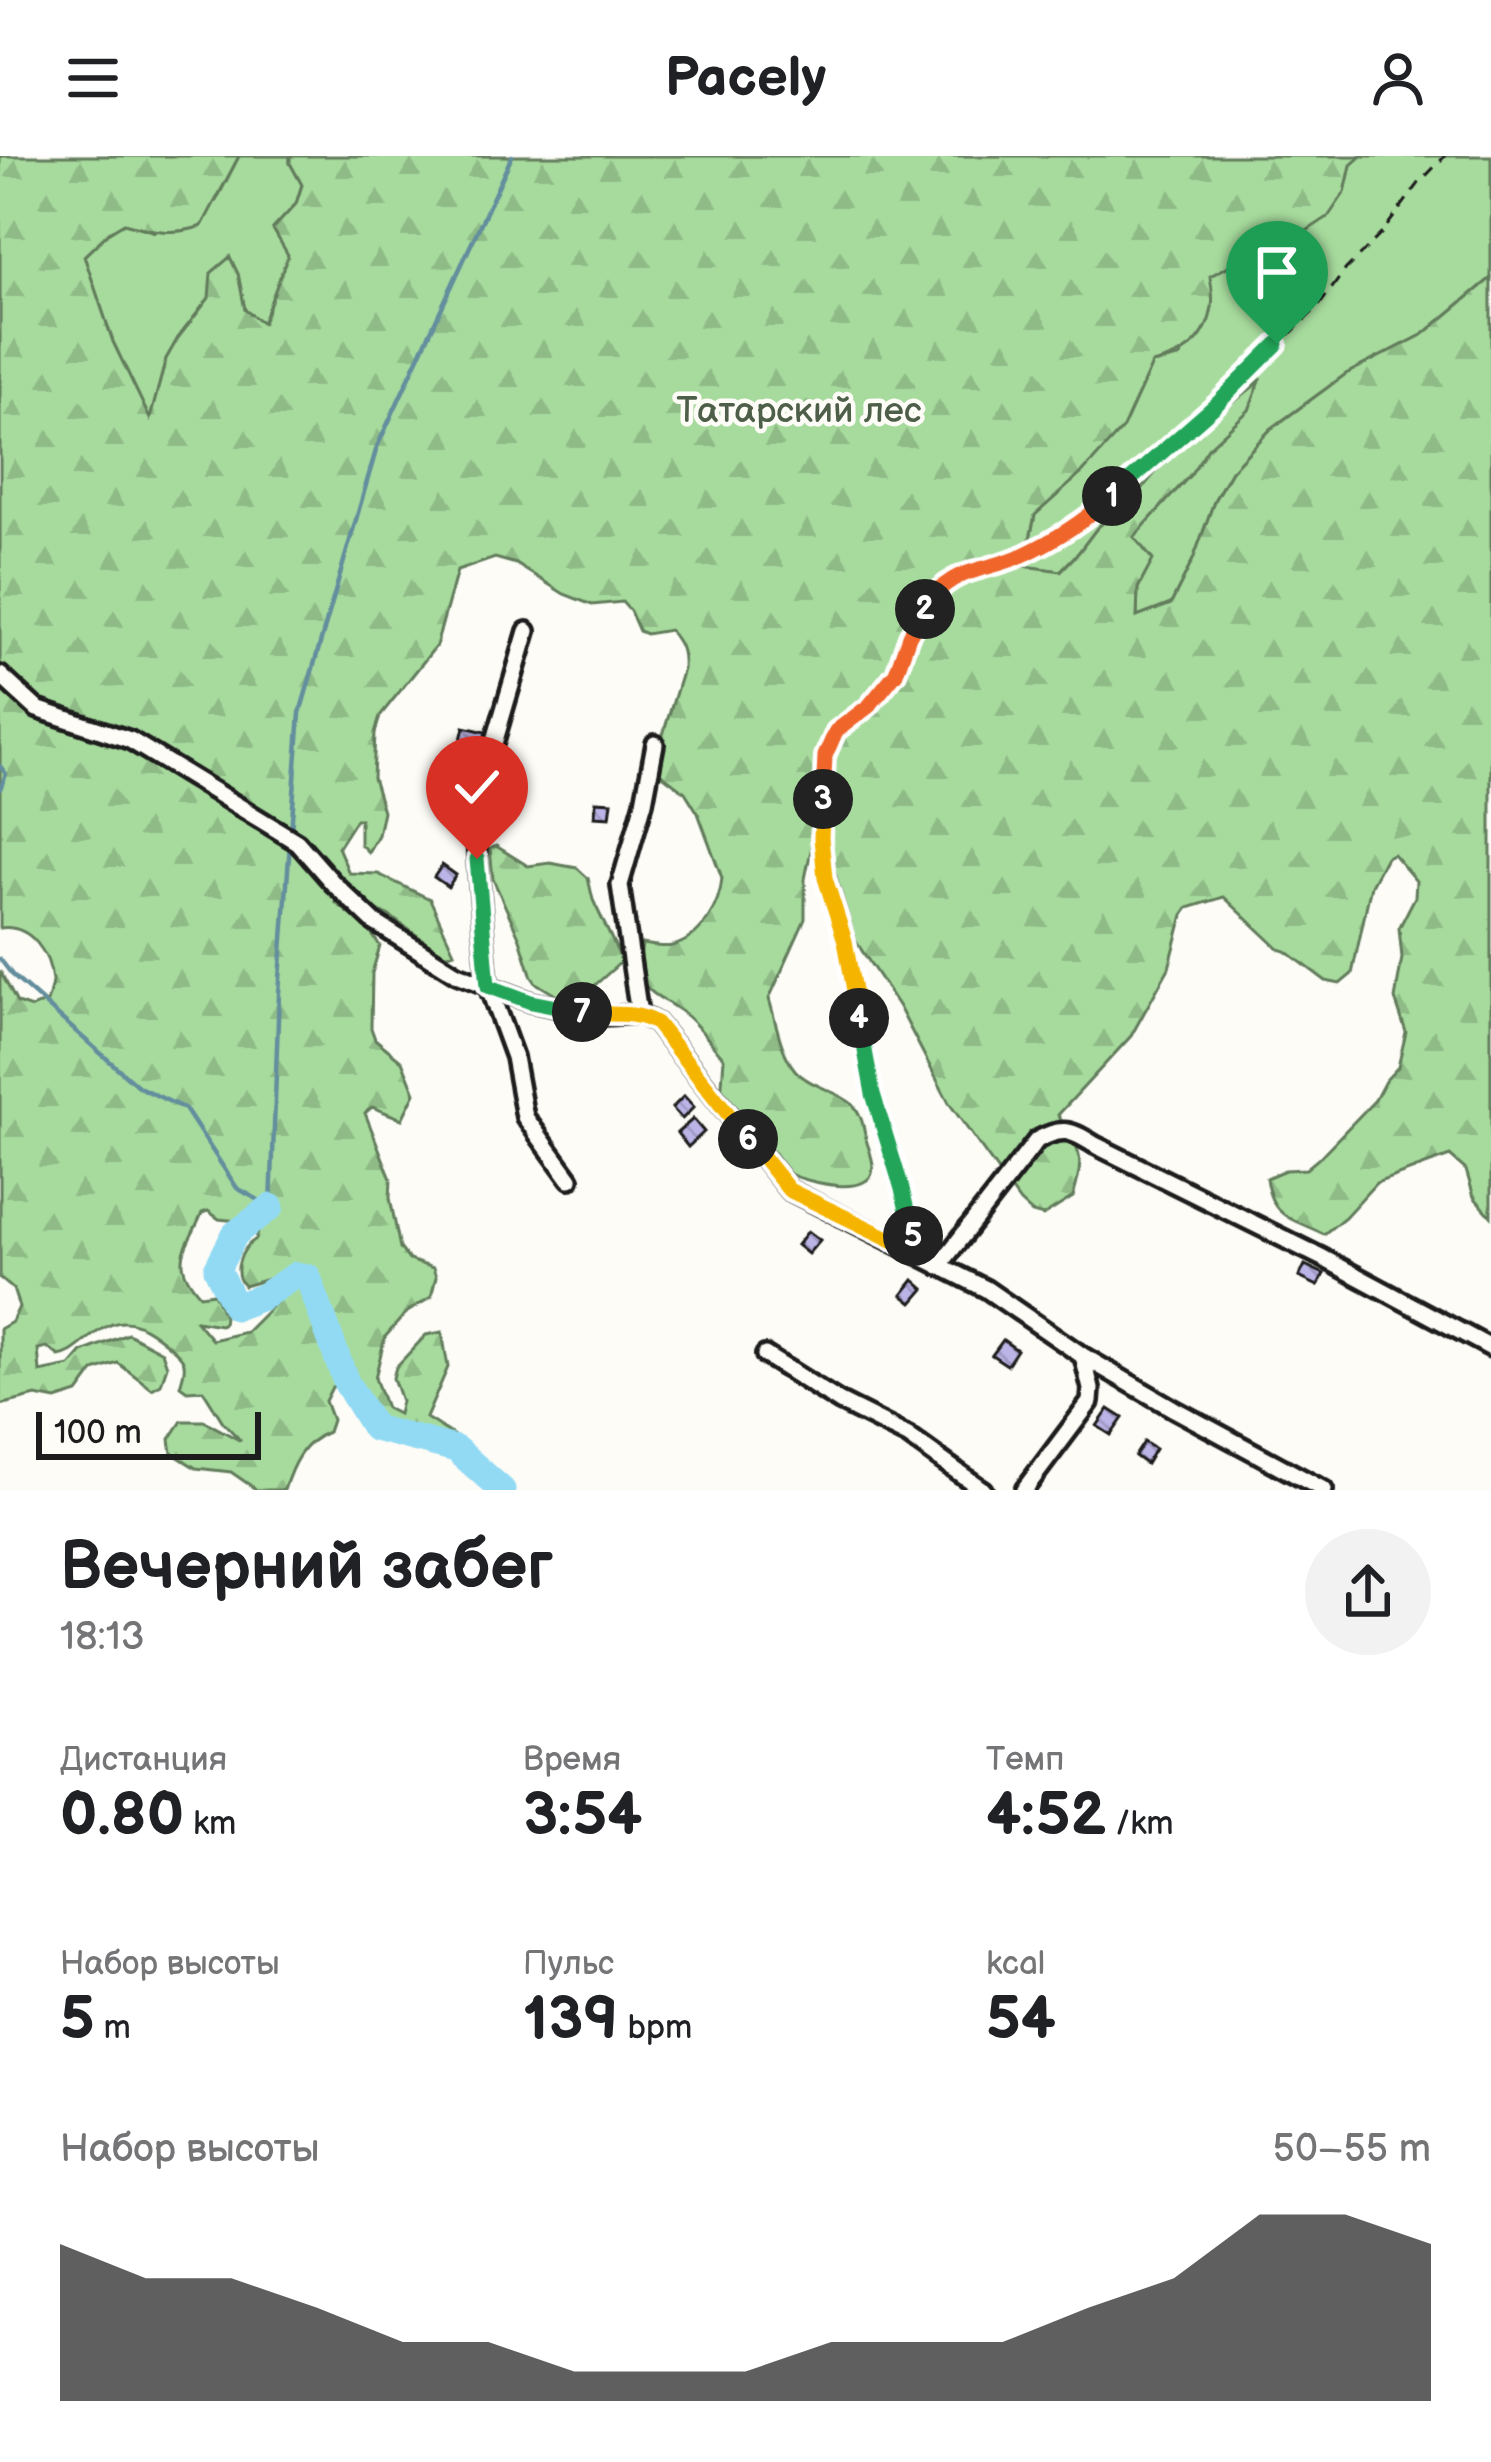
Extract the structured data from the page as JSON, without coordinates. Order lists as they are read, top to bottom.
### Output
{
  "parks": ["Татарский лес"],
  "scale_bar": "100 m",
  "page": {
    "header": "Pacely",
    "pins": [
      "1",
      "2",
      "3",
      "7",
      "4",
      "6",
      "5"
    ],
    "scale": "100 m",
    "heading": ["Вечерний забег", "18:13"],
    "stats": [
      ["Дистанция", "0.80 km"],
      ["Время", "3:54"],
      ["Темп", "4:52 /km"],
      ["Набор высоты", "5 m"],
      ["Пульс", "139 bpm"],
      ["kcal", "54"]
    ],
    "chart": ["Набор высоты", "50–55 m"]
  }
}
